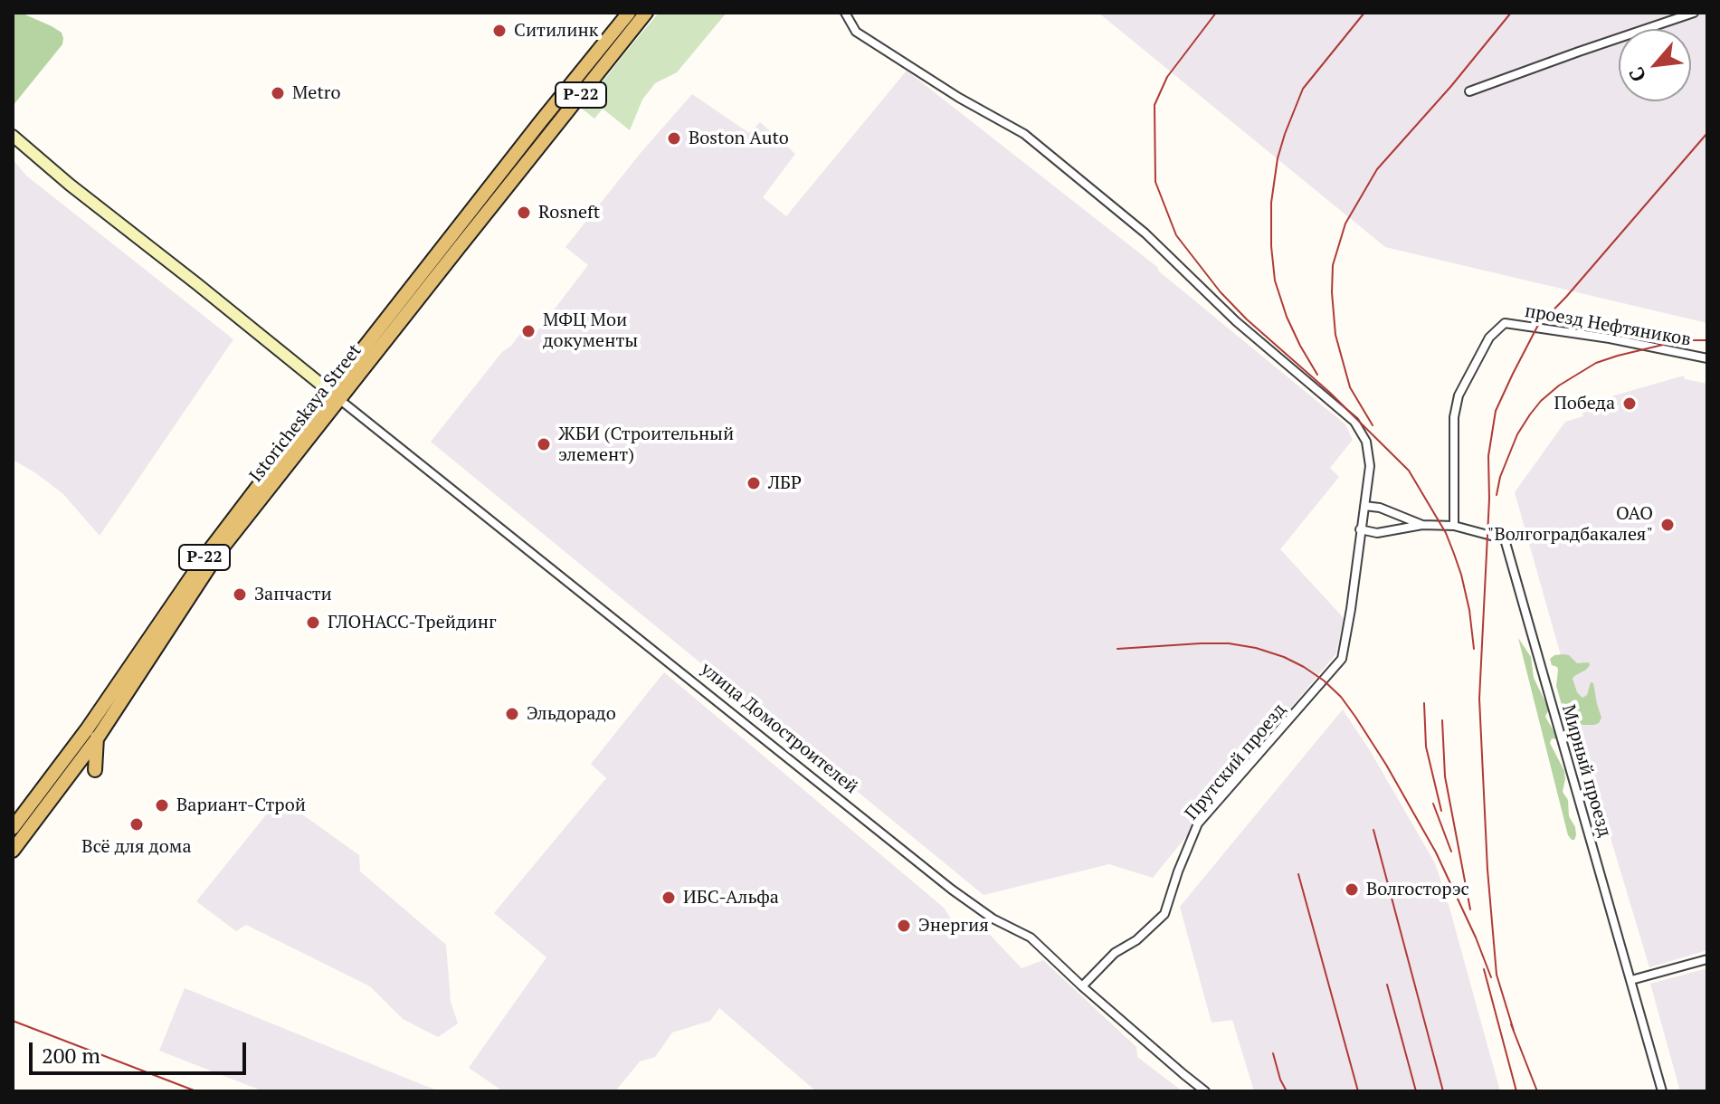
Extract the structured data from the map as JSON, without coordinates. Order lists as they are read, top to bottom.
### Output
{
  "streets": {
    "highway": ["Р-22", "Istoricheskaya Street"],
    "street": [
      "проезд Нефтяников",
      "улица Домостроителей",
      "Прутский проезд",
      "Мирный проезд"
    ]
  },
  "crossings": [
    ["проезд Нефтяников", "Мирный проезд"],
    ["Istoricheskaya Street", "улица Домостроителей"],
    ["улица Домостроителей", "Прутский проезд"]
  ],
  "places": [
    "Ситилинк",
    "Metro",
    "Boston Auto",
    "Rosneft",
    "МФЦ Мои документы",
    "Победа",
    "ЖБИ (Строительный элемент)",
    "ЛБР",
    "ОАО \"Волгоградбакалея\"",
    "Запчасти",
    "ГЛОНАСС-Трейдинг",
    "Эльдорадо",
    "Вариант-Строй",
    "Всё для дома",
    "Волгосторэс",
    "ИБС-Альфа",
    "Энергия"
  ],
  "scale_bar": "200 m",
  "north": "bottom left"
}
